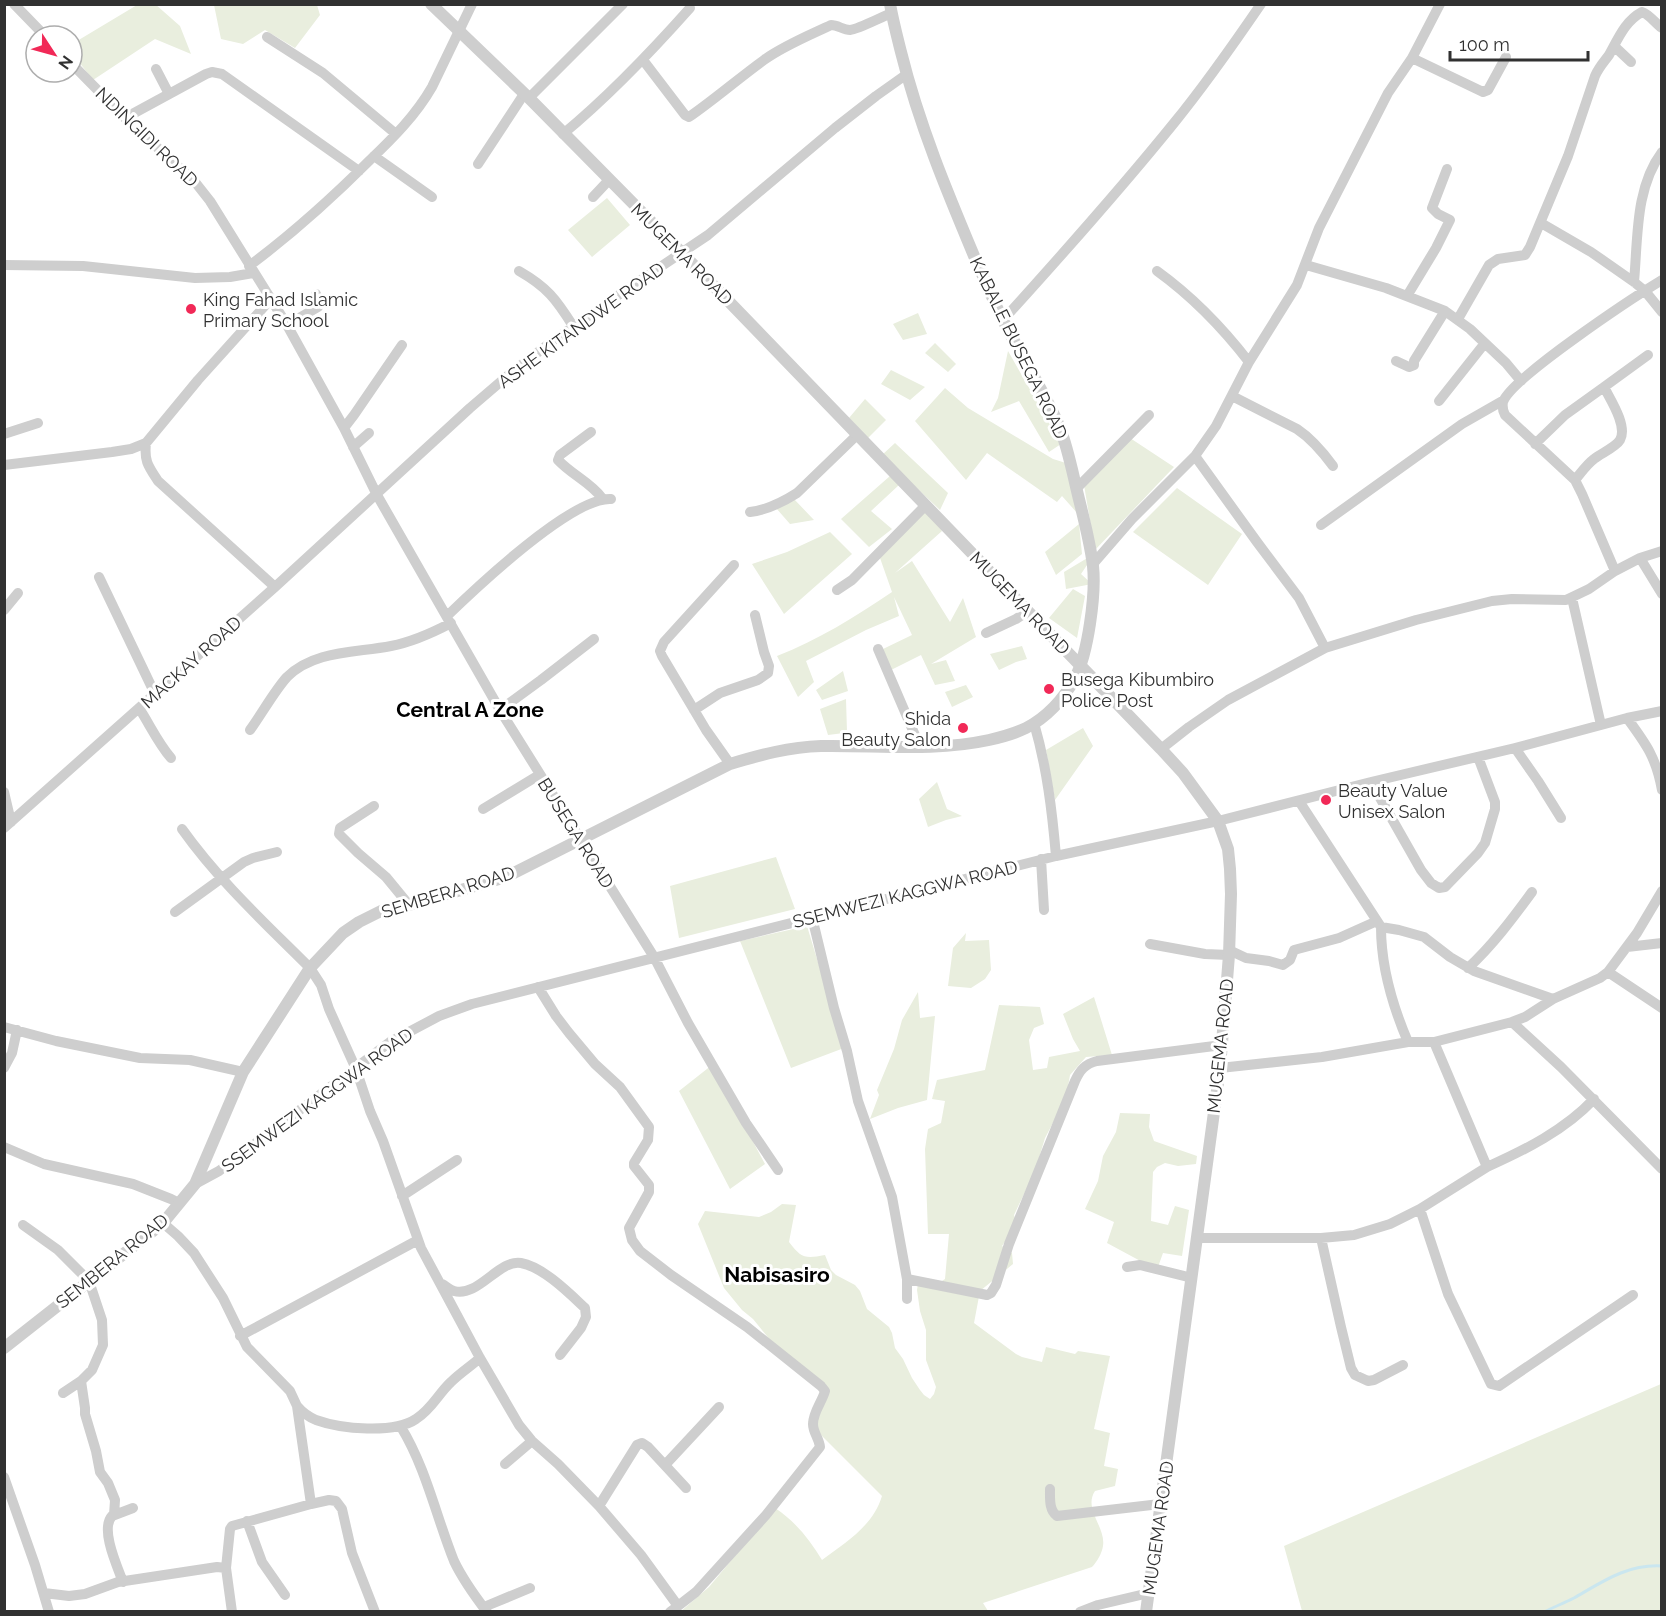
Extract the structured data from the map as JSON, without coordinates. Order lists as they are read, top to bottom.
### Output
{
  "streets": {
    "street": [
      "NDINGIDI ROAD",
      "MUGEMA ROAD",
      "ASHE KITANDWE ROAD",
      "KABALE BUSEGA ROAD",
      "MACKAY ROAD",
      "BUSEGA ROAD",
      "SEMBERA ROAD",
      "SSEMWEZI KAGGWA ROAD"
    ]
  },
  "crossings": [
    ["NDINGIDI ROAD", "ASHE KITANDWE ROAD"],
    ["NDINGIDI ROAD", "MACKAY ROAD"],
    ["NDINGIDI ROAD", "BUSEGA ROAD"],
    ["MUGEMA ROAD", "ASHE KITANDWE ROAD"],
    ["MUGEMA ROAD", "KABALE BUSEGA ROAD"],
    ["MUGEMA ROAD", "SEMBERA ROAD"],
    ["MUGEMA ROAD", "SSEMWEZI KAGGWA ROAD"],
    ["ASHE KITANDWE ROAD", "KABALE BUSEGA ROAD"],
    ["ASHE KITANDWE ROAD", "MACKAY ROAD"],
    ["ASHE KITANDWE ROAD", "BUSEGA ROAD"],
    ["KABALE BUSEGA ROAD", "SEMBERA ROAD"],
    ["MACKAY ROAD", "BUSEGA ROAD"],
    ["BUSEGA ROAD", "SEMBERA ROAD"],
    ["BUSEGA ROAD", "SSEMWEZI KAGGWA ROAD"],
    ["SEMBERA ROAD", "SSEMWEZI KAGGWA ROAD"]
  ],
  "districts": ["Central A Zone", "Nabisasiro"],
  "places": [
    "King Fahad Islamic Primary School",
    "Busega Kibumbiro Police Post",
    "Shida Beauty Salon",
    "Beauty Value Unisex Salon"
  ],
  "scale_bar": "100 m",
  "north": "bottom right"
}
